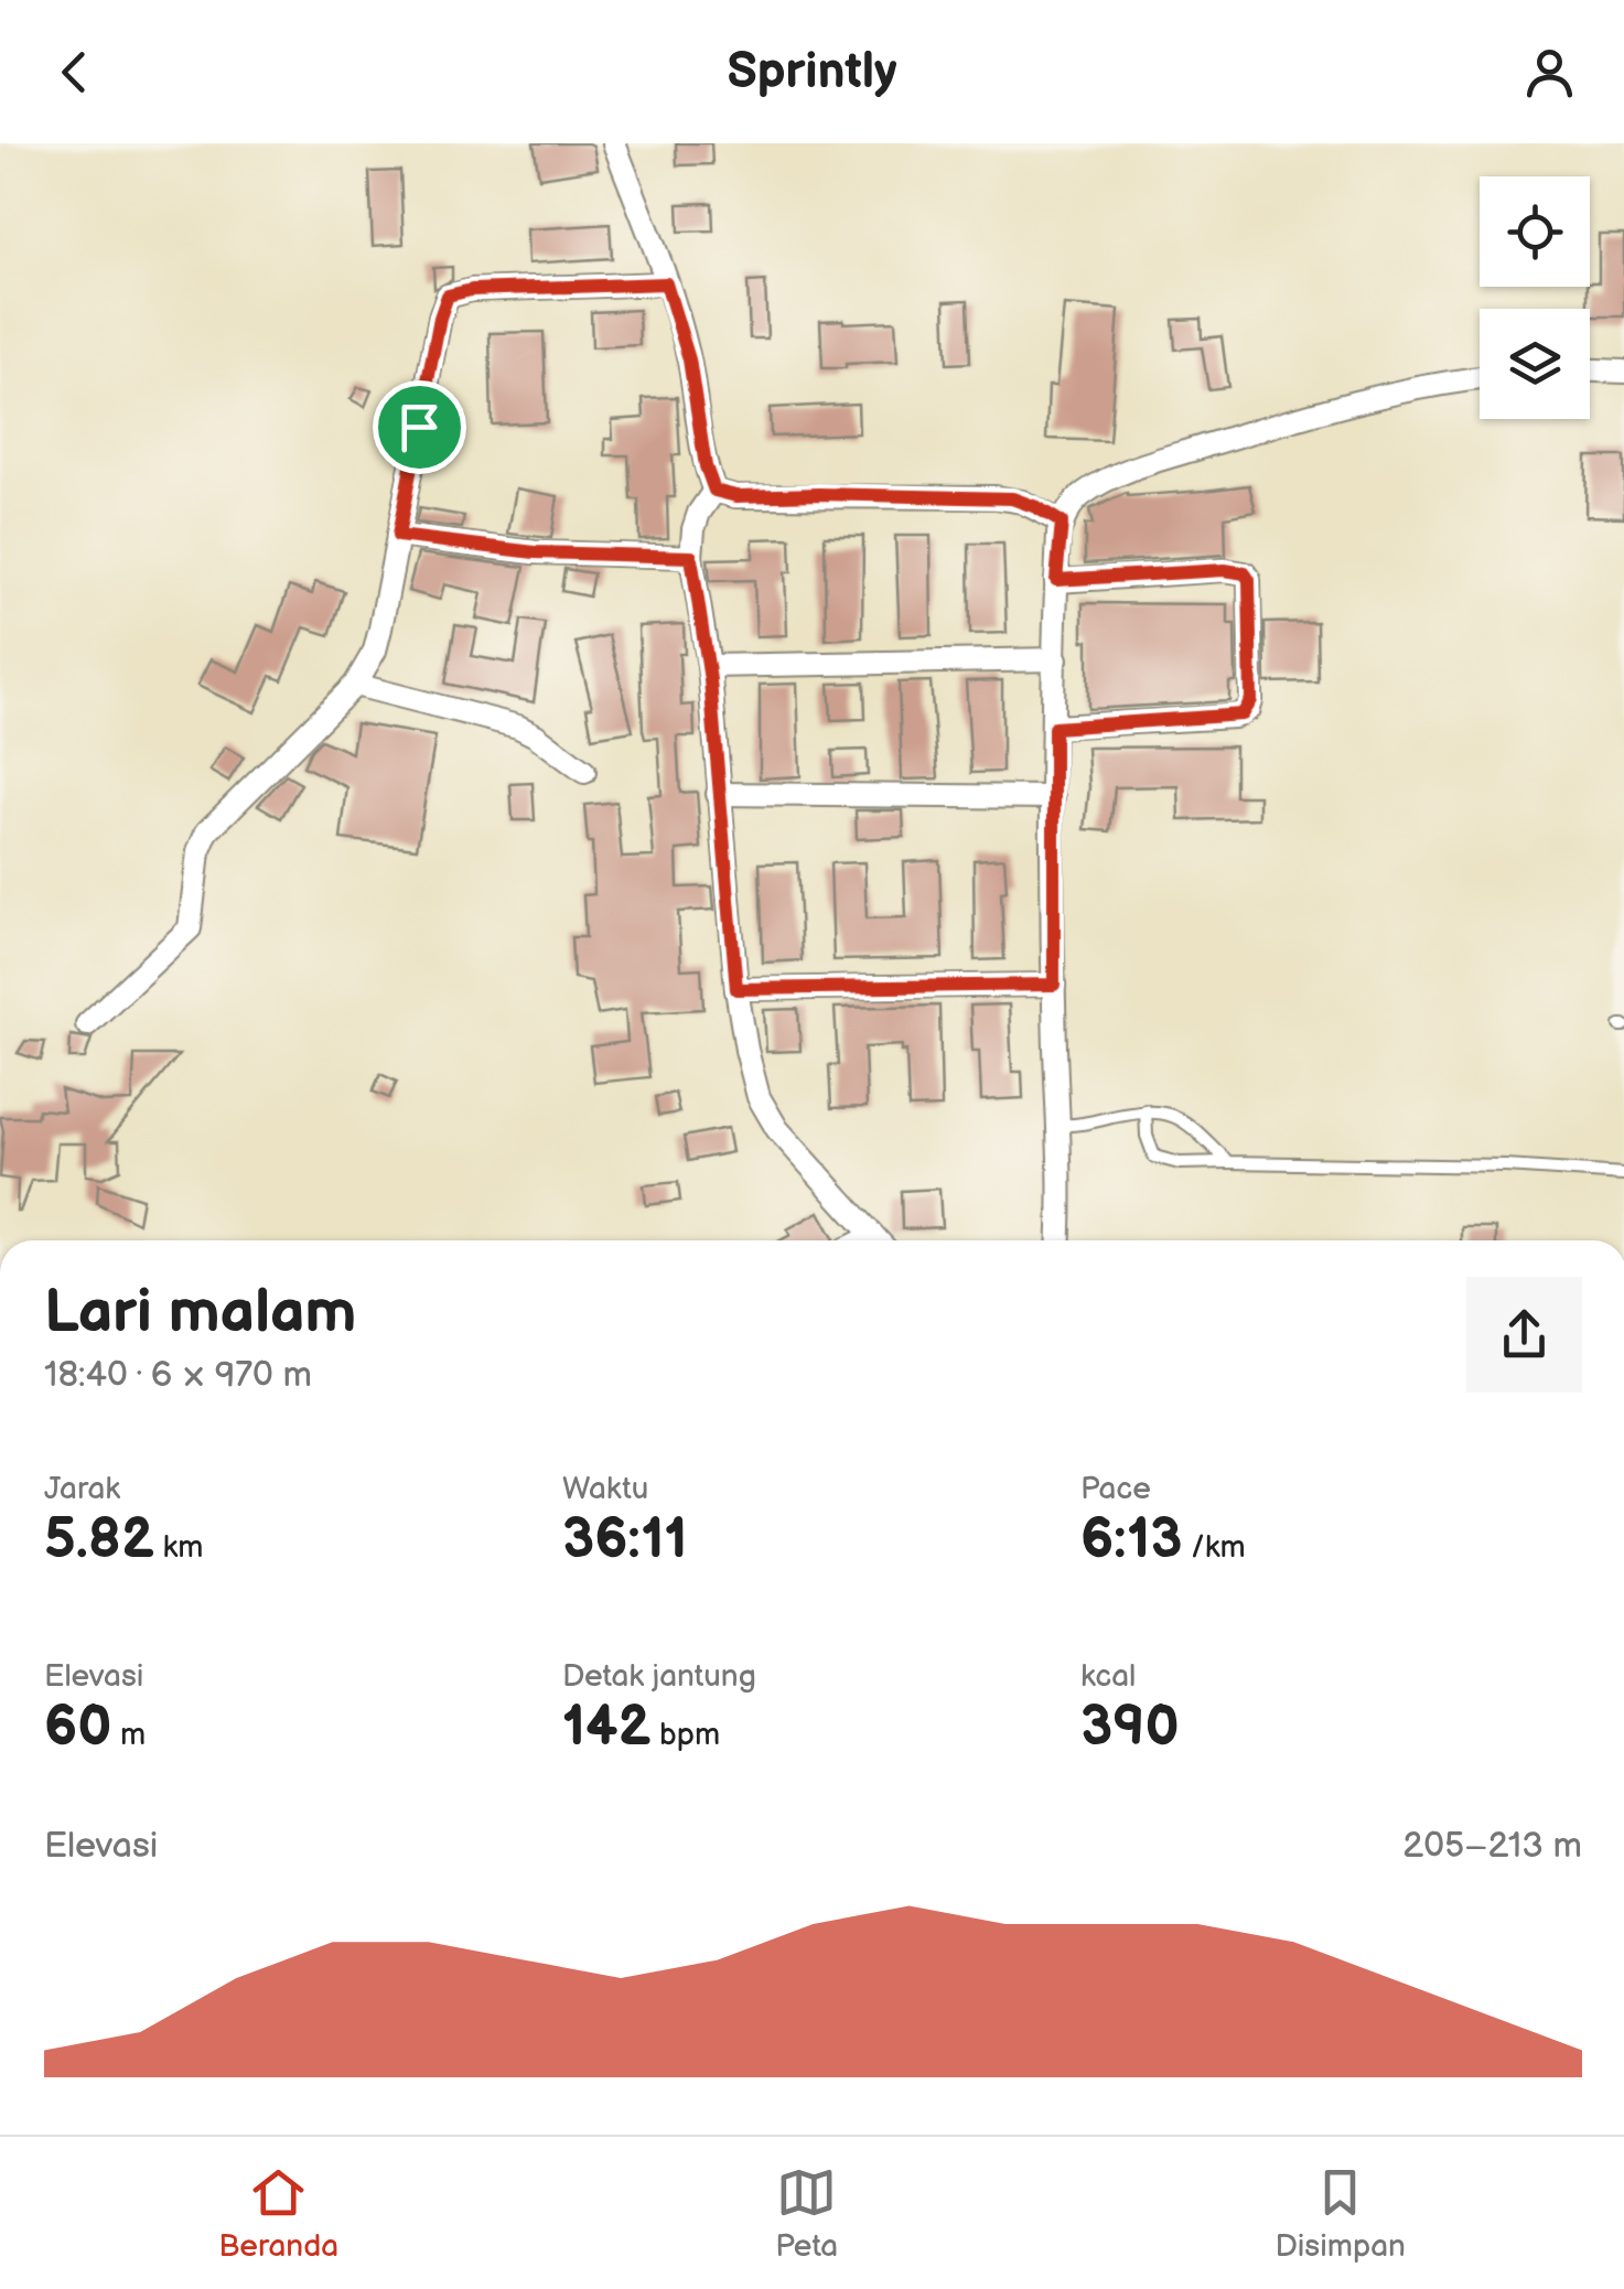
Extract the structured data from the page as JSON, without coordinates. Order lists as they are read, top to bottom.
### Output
{
  "page": {
    "header": "Sprintly",
    "heading": ["Lari malam", "18:40 · 6 × 970 m"],
    "stats": [
      ["Jarak", "5.82 km"],
      ["Waktu", "36:11"],
      ["Pace", "6:13 /km"],
      ["Elevasi", "60 m"],
      ["Detak jantung", "142 bpm"],
      ["kcal", "390"]
    ],
    "chart": ["Elevasi", "205–213 m"],
    "tabs": ["Beranda", "Peta", "Disimpan"]
  }
}
